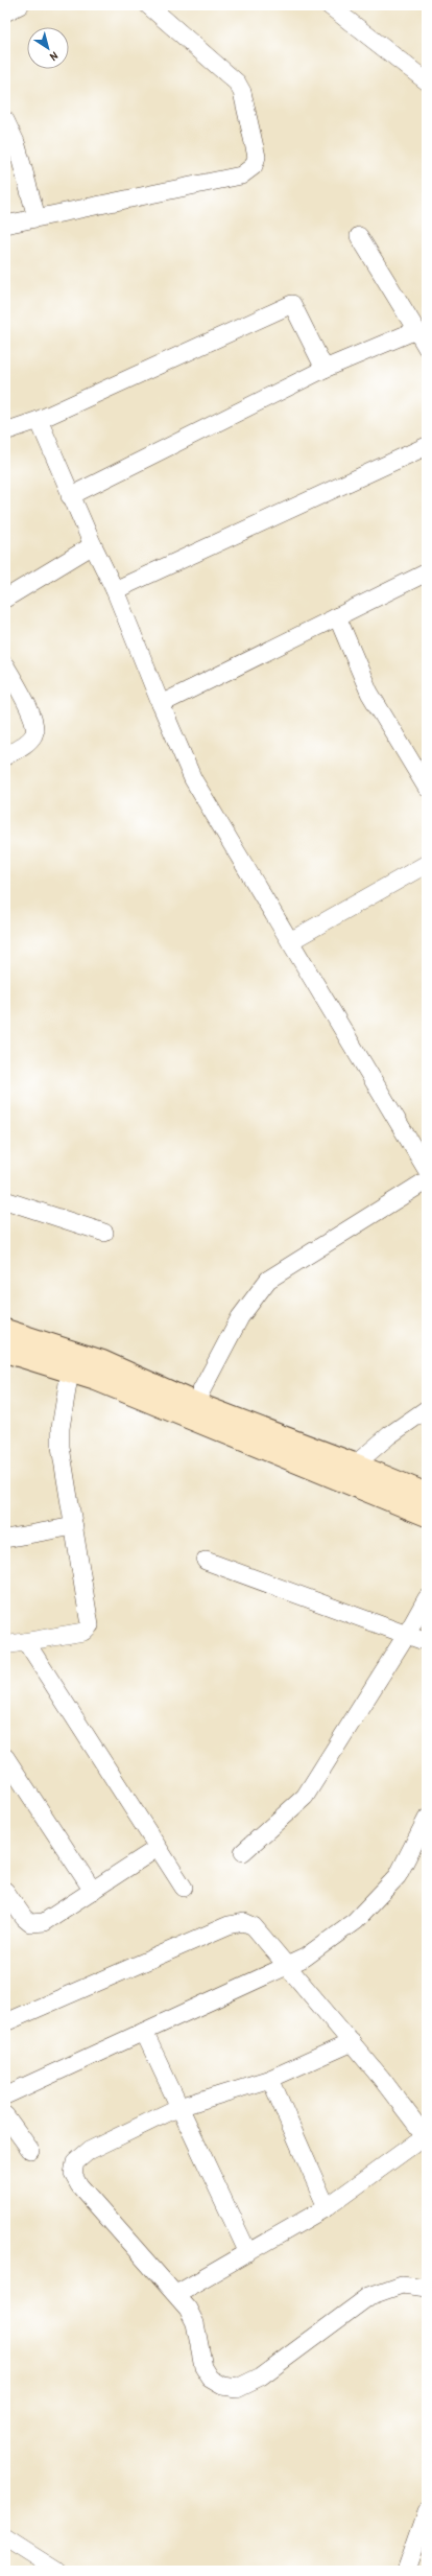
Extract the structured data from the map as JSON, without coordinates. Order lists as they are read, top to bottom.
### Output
{
  "north": "bottom right"
}
